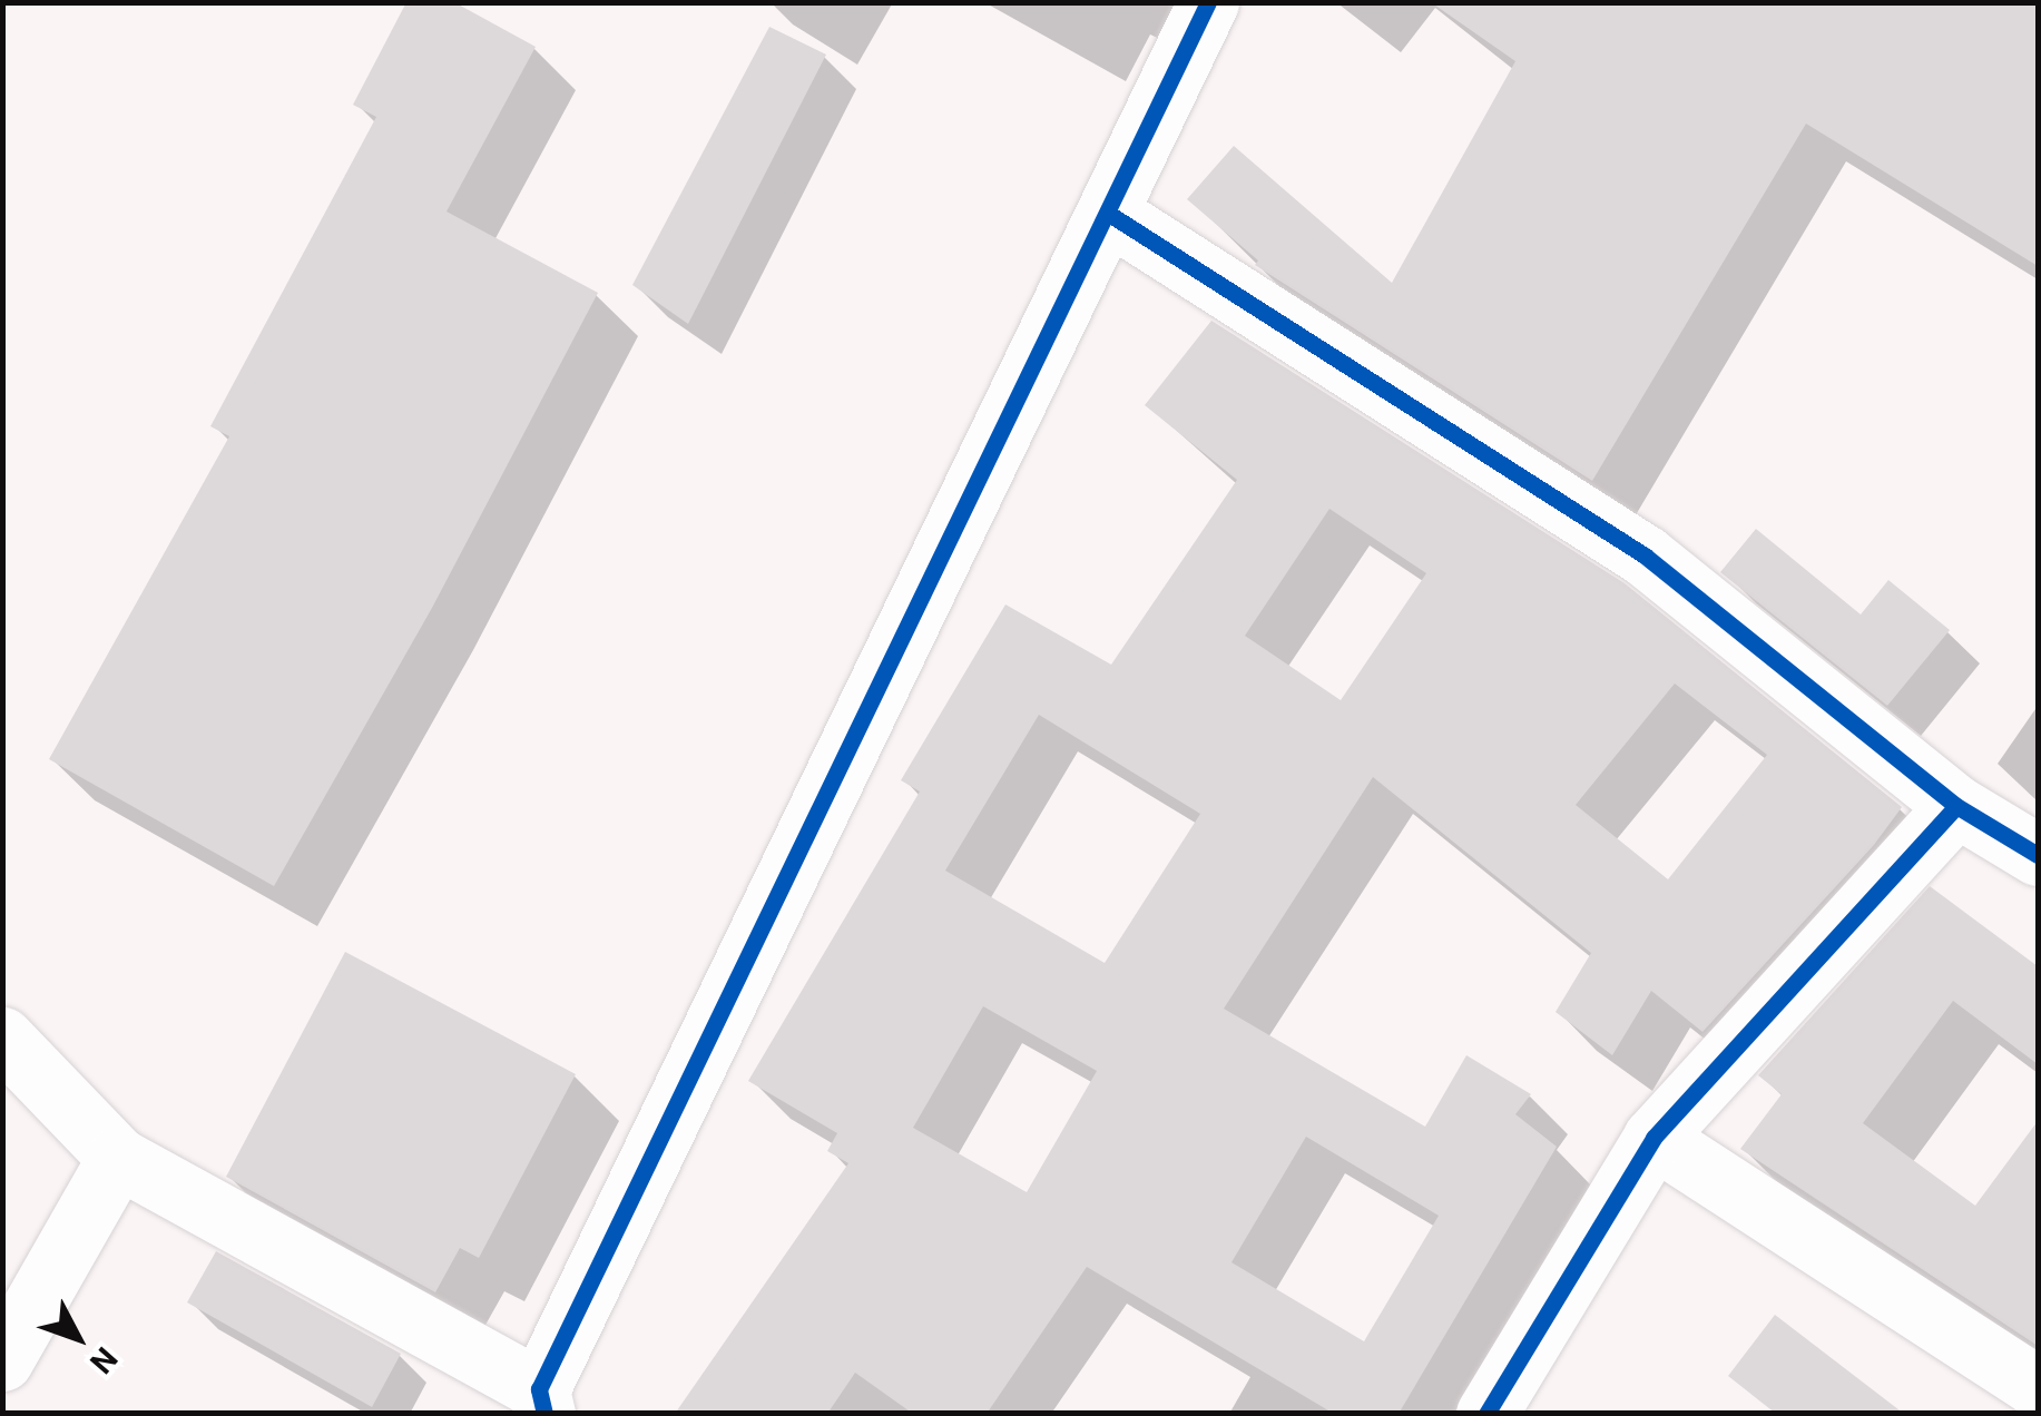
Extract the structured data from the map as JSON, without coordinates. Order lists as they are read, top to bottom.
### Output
{
  "north": "bottom right"
}
